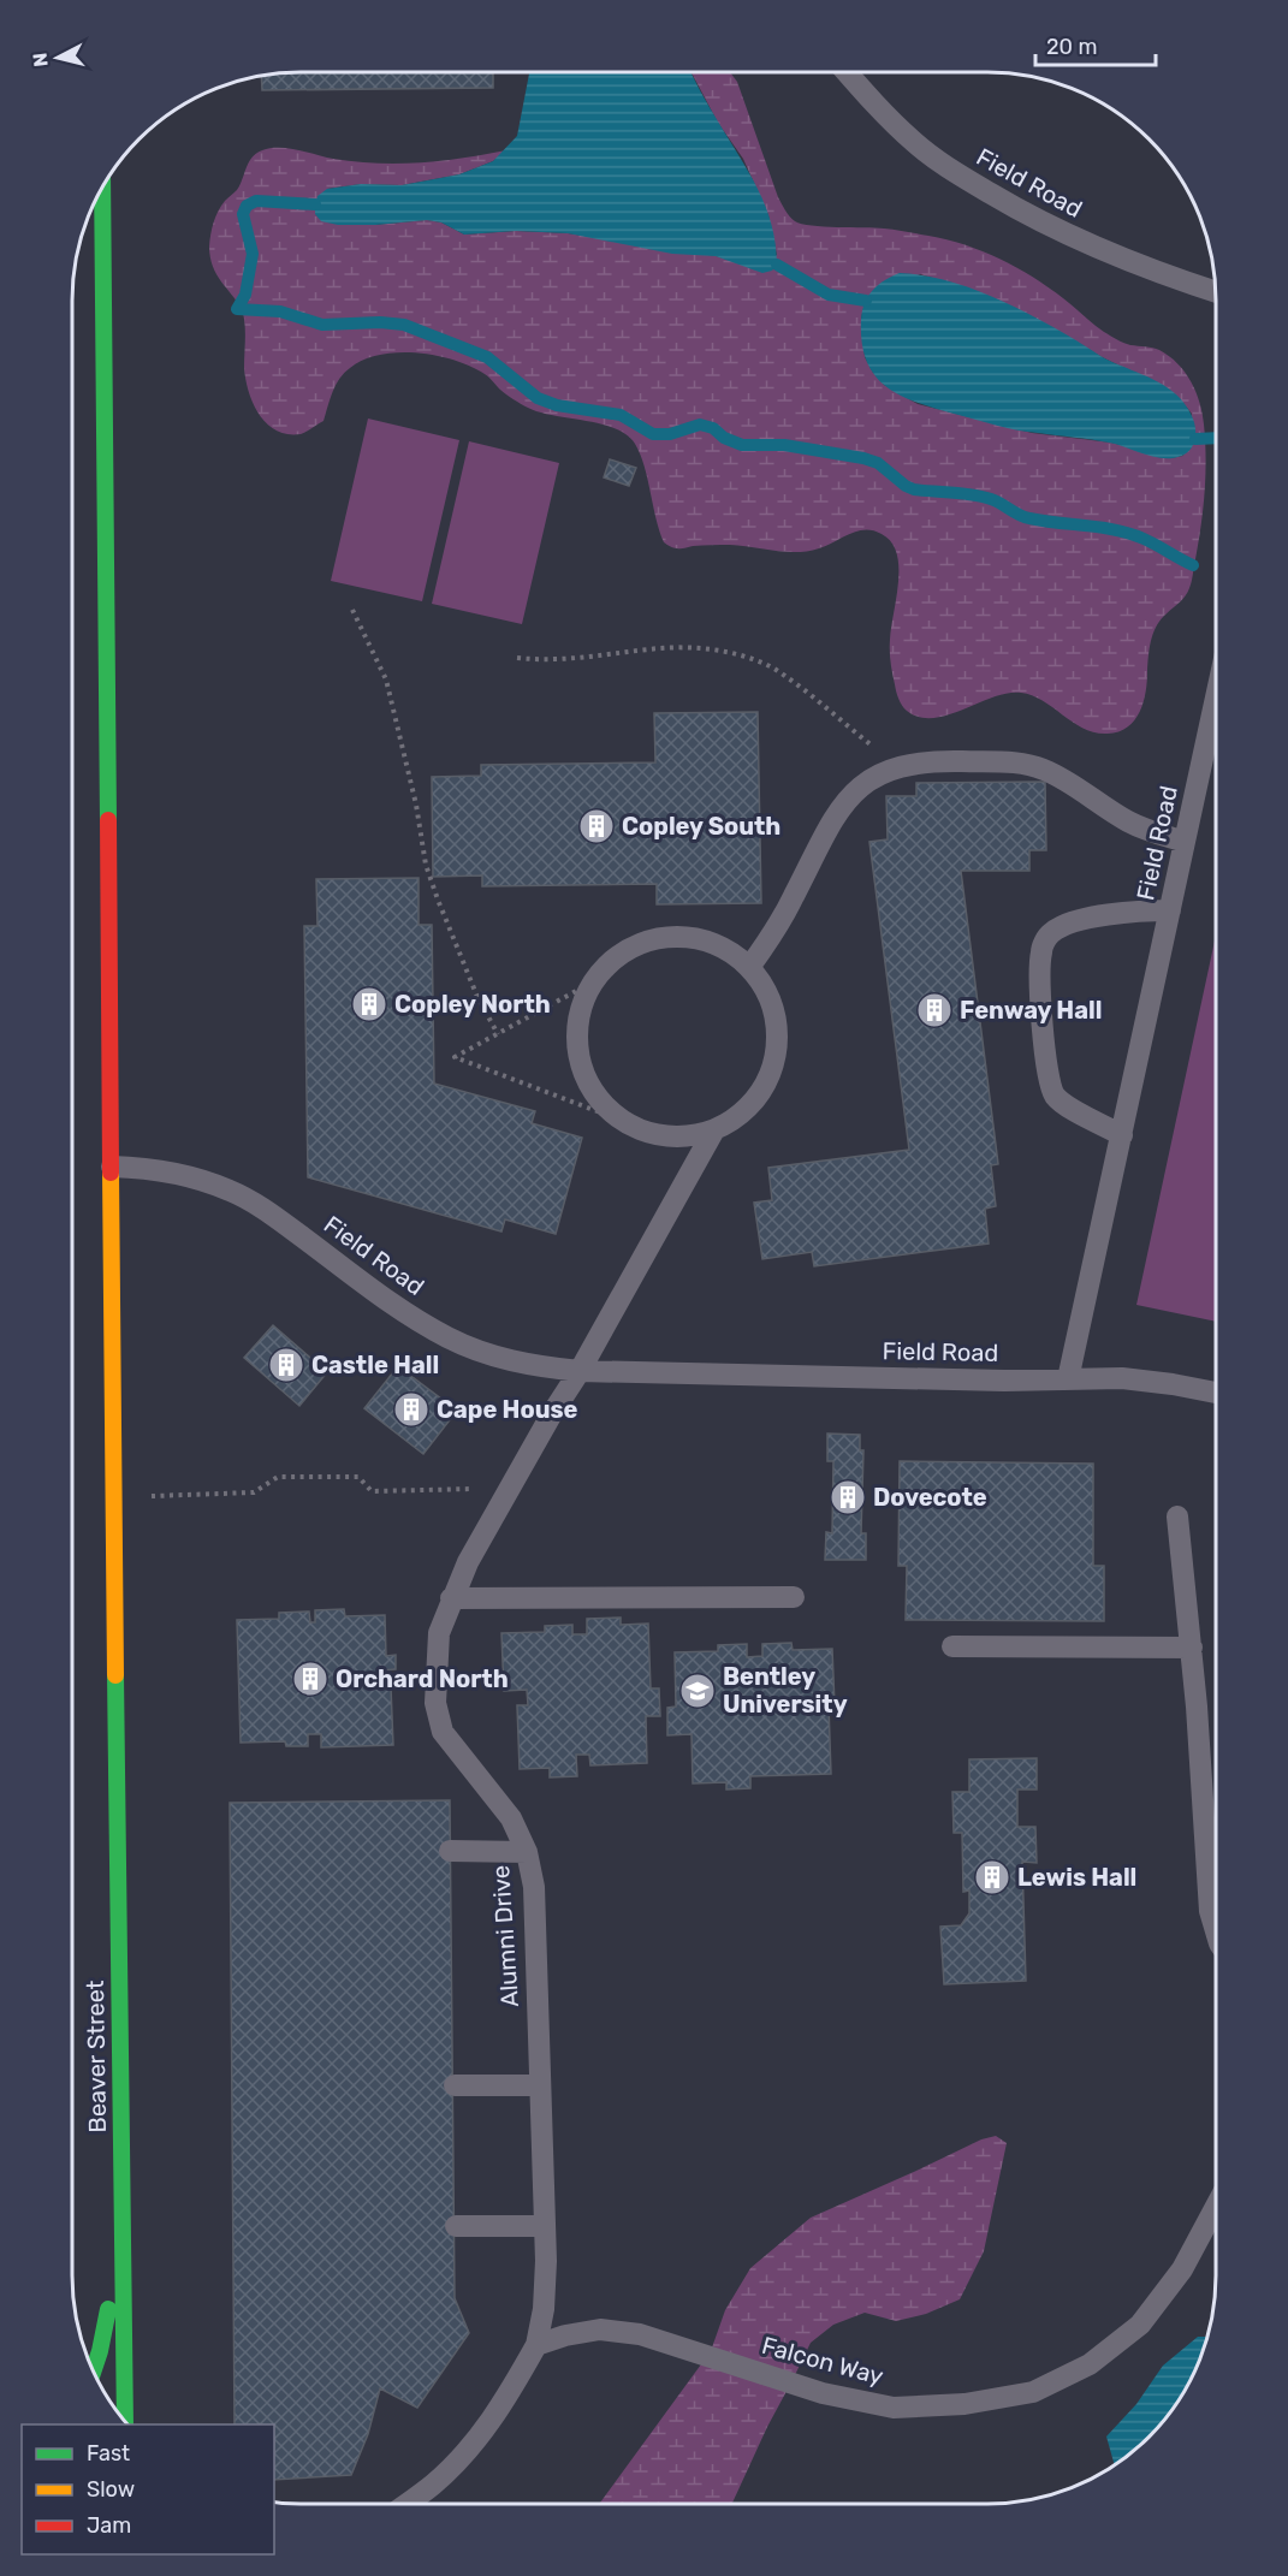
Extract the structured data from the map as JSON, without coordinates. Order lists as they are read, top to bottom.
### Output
{
  "streets": {
    "main road": ["Beaver Street"],
    "lane": ["Field Road", "Alumni Drive", "Falcon Way"]
  },
  "crossings": [
    ["Field Road", "Alumni Drive"],
    ["Field Road", "Beaver Street"],
    ["Alumni Drive", "Falcon Way"]
  ],
  "places": {
    "building": [
      "Copley South",
      "Copley North",
      "Fenway Hall",
      "Castle Hall",
      "Cape House",
      "Dovecote",
      "Orchard North",
      "Lewis Hall"
    ],
    "school or university": ["Bentley University"]
  },
  "legend": ["Fast", "Slow", "Jam"],
  "scale_bar": "20 m",
  "north": "left"
}
